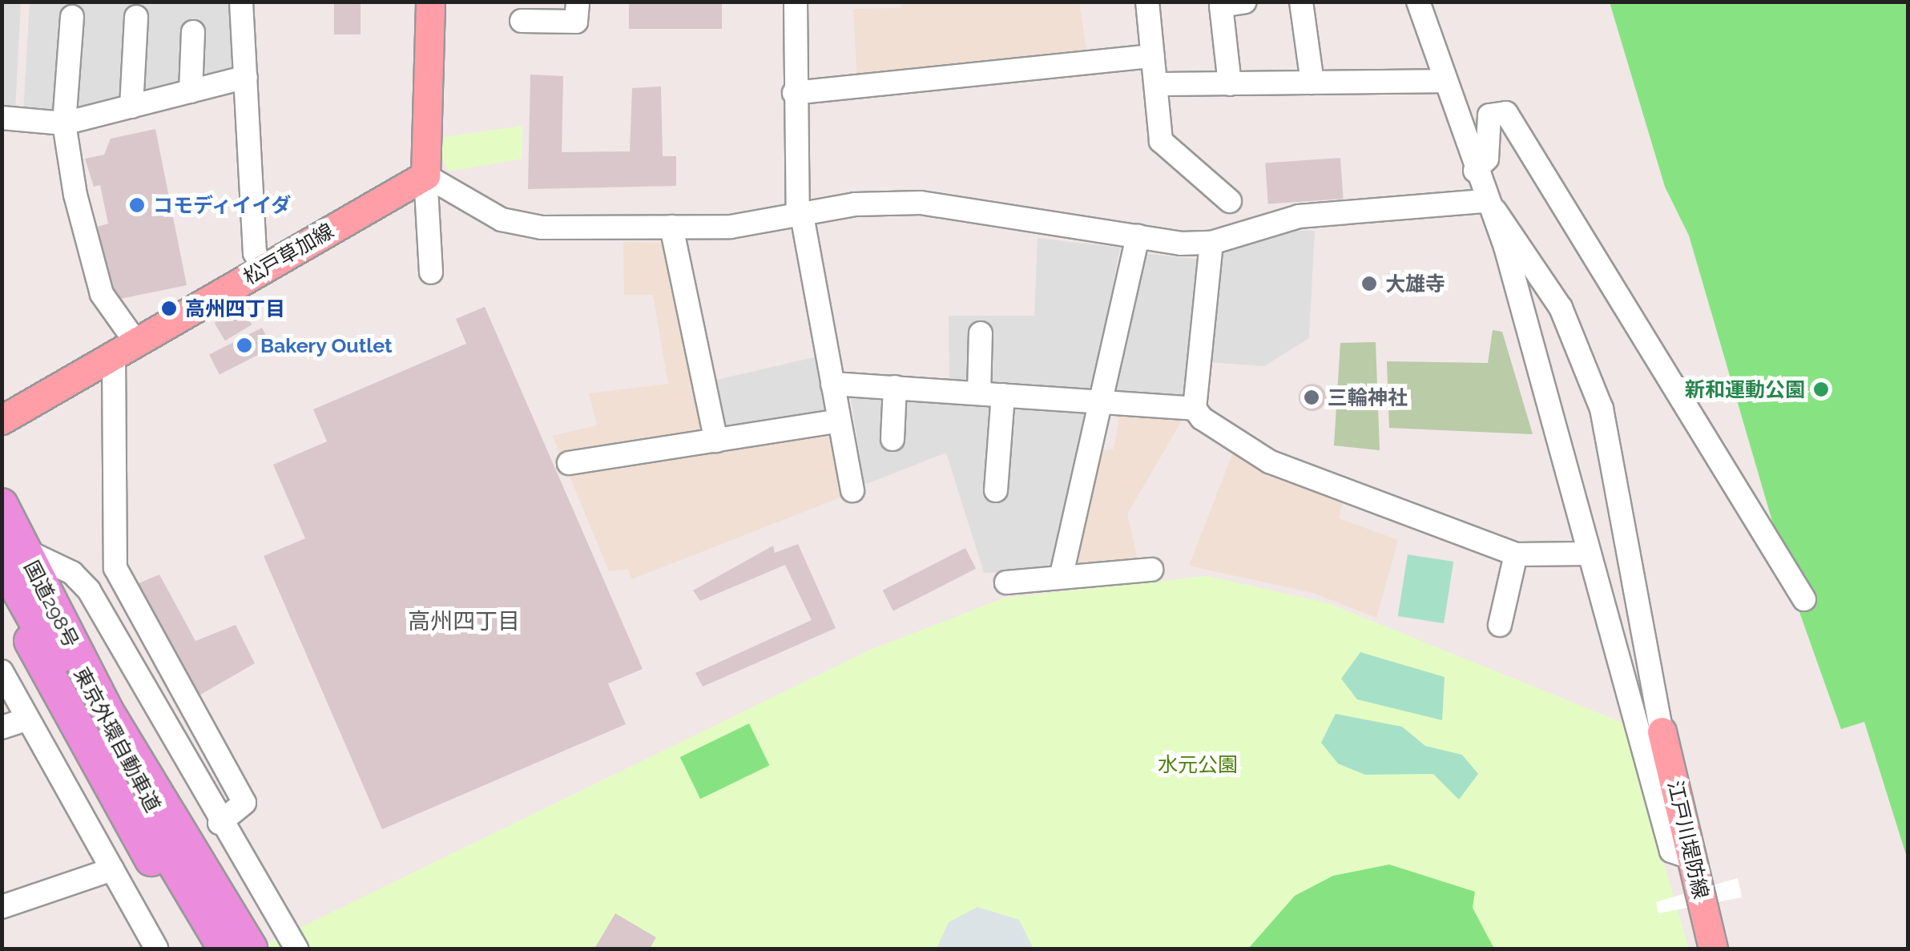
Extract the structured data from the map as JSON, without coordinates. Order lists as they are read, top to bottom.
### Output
{
  "streets": {
    "highway": ["国道298号", "東京外環自動車道"],
    "main road": ["松戸草加線", "江戸川堤防線"]
  },
  "crossings": [
    ["国道298号", "東京外環自動車道"]
  ],
  "districts": ["高州四丁目"],
  "parks": ["水元公園"],
  "places": [
    "コモディイイダ",
    "大雄寺",
    "高州四丁目",
    "Bakery Outlet",
    "新和運動公園",
    "三輪神社"
  ]
}
